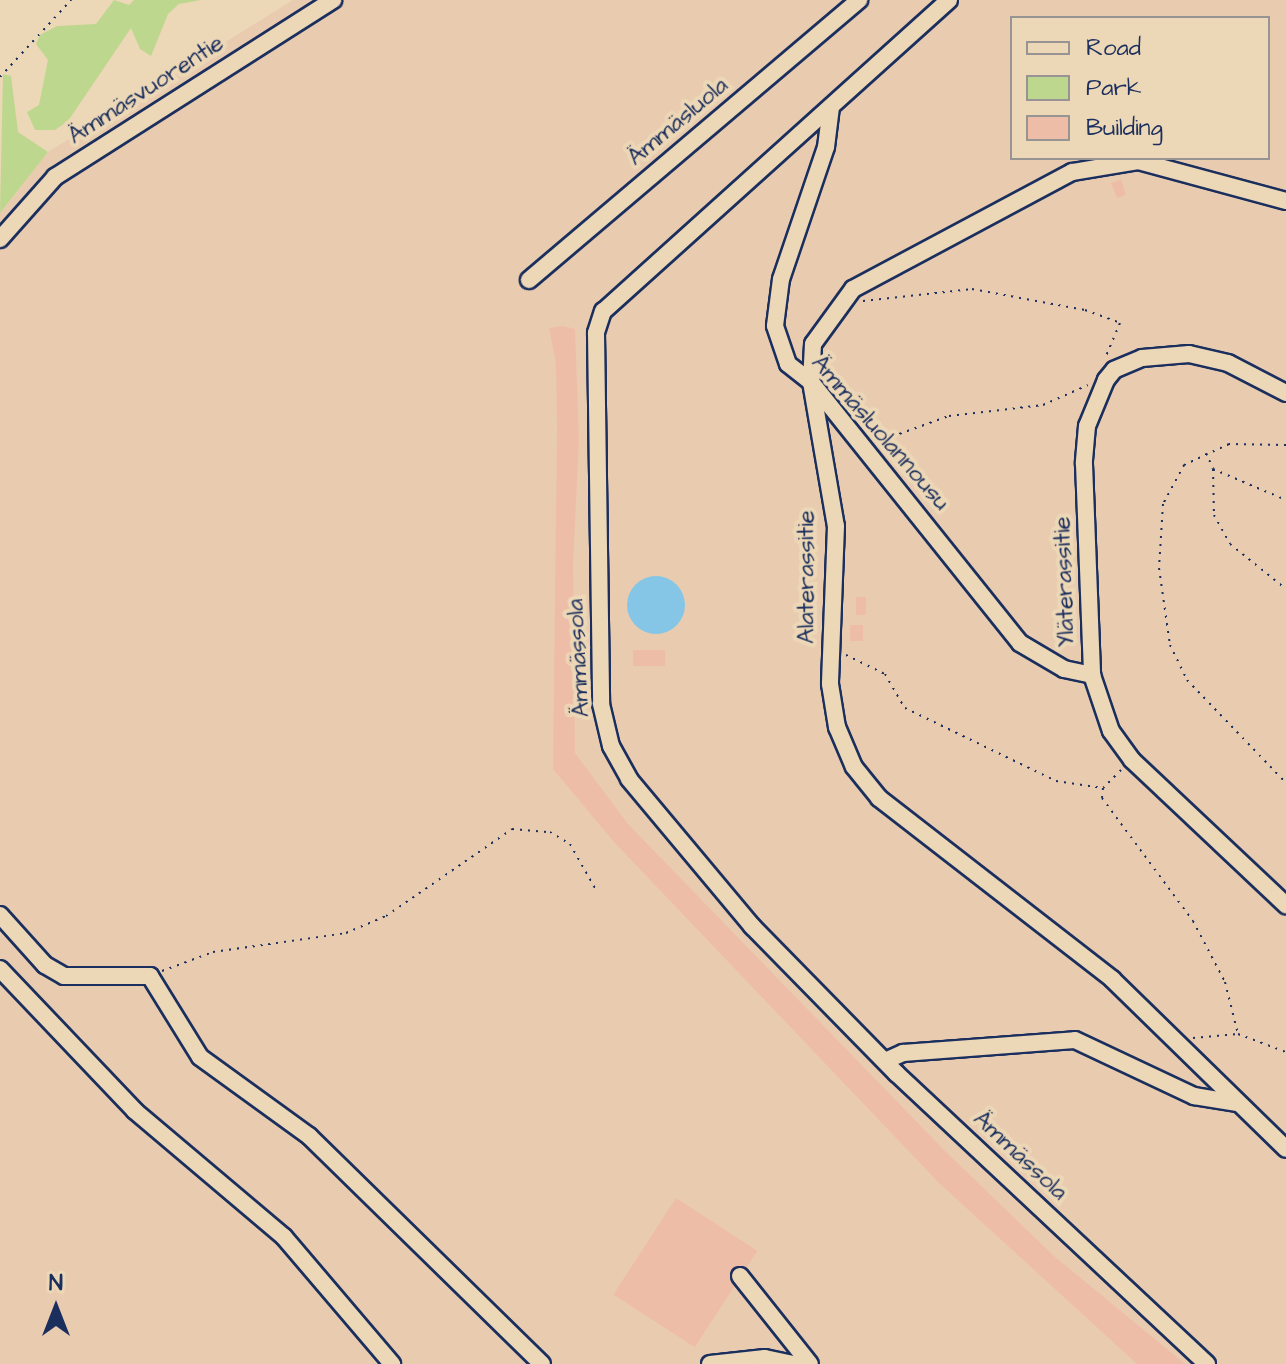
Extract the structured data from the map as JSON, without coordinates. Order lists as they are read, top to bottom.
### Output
{
  "streets": {
    "street": [
      "Ämmäsvuorentie",
      "Ämmäsluola",
      "Ämmäsluolannousu",
      "Alaterassitie",
      "Yläterassitie",
      "Ämmässola"
    ]
  },
  "crossings": [
    ["Ämmäsluolannousu", "Alaterassitie"],
    ["Ämmäsluolannousu", "Yläterassitie"],
    ["Ämmäsluolannousu", "Ämmässola"]
  ],
  "legend": ["Road", "Park", "Building"],
  "north": "top"
}
